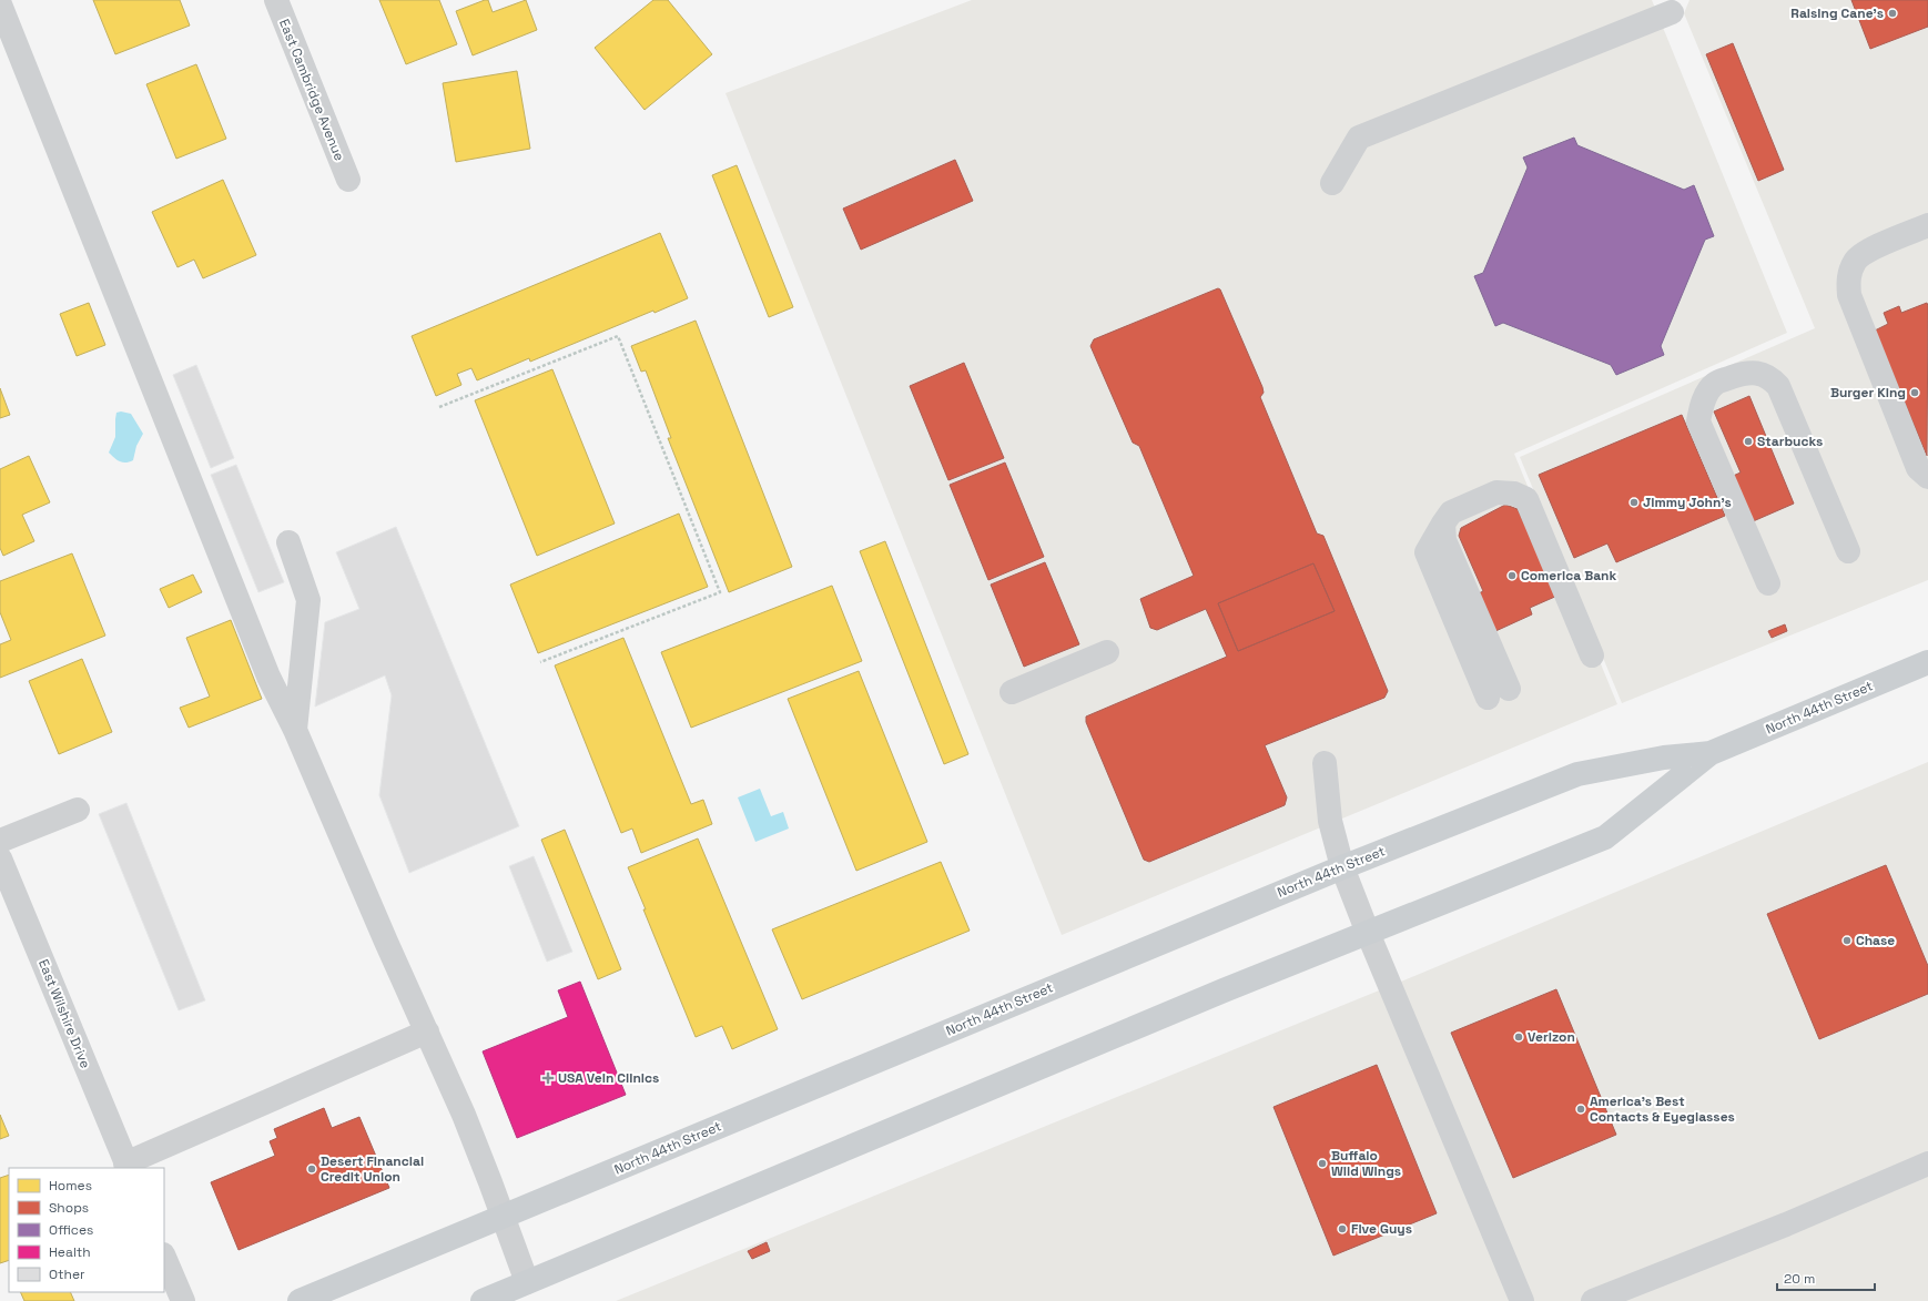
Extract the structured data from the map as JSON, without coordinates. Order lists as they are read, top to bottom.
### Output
{
  "streets": {
    "main road": ["North 44th Street"],
    "street": ["East Cambridge Avenue", "East Wilshire Drive"]
  },
  "places": {
    "other": [
      "Raising Cane's",
      "Burger King",
      "Starbucks",
      "Jimmy John's",
      "Comerica Bank",
      "Chase",
      "Verizon",
      "America's Best Contacts & Eyeglasses",
      "Buffalo Wild Wings",
      "Desert Financial Credit Union",
      "Five Guys"
    ],
    "health": ["USA Vein Clinics"]
  },
  "legend": [
    "Homes",
    "Shops",
    "Offices",
    "Health",
    "Other"
  ],
  "scale_bar": "20 m"
}
